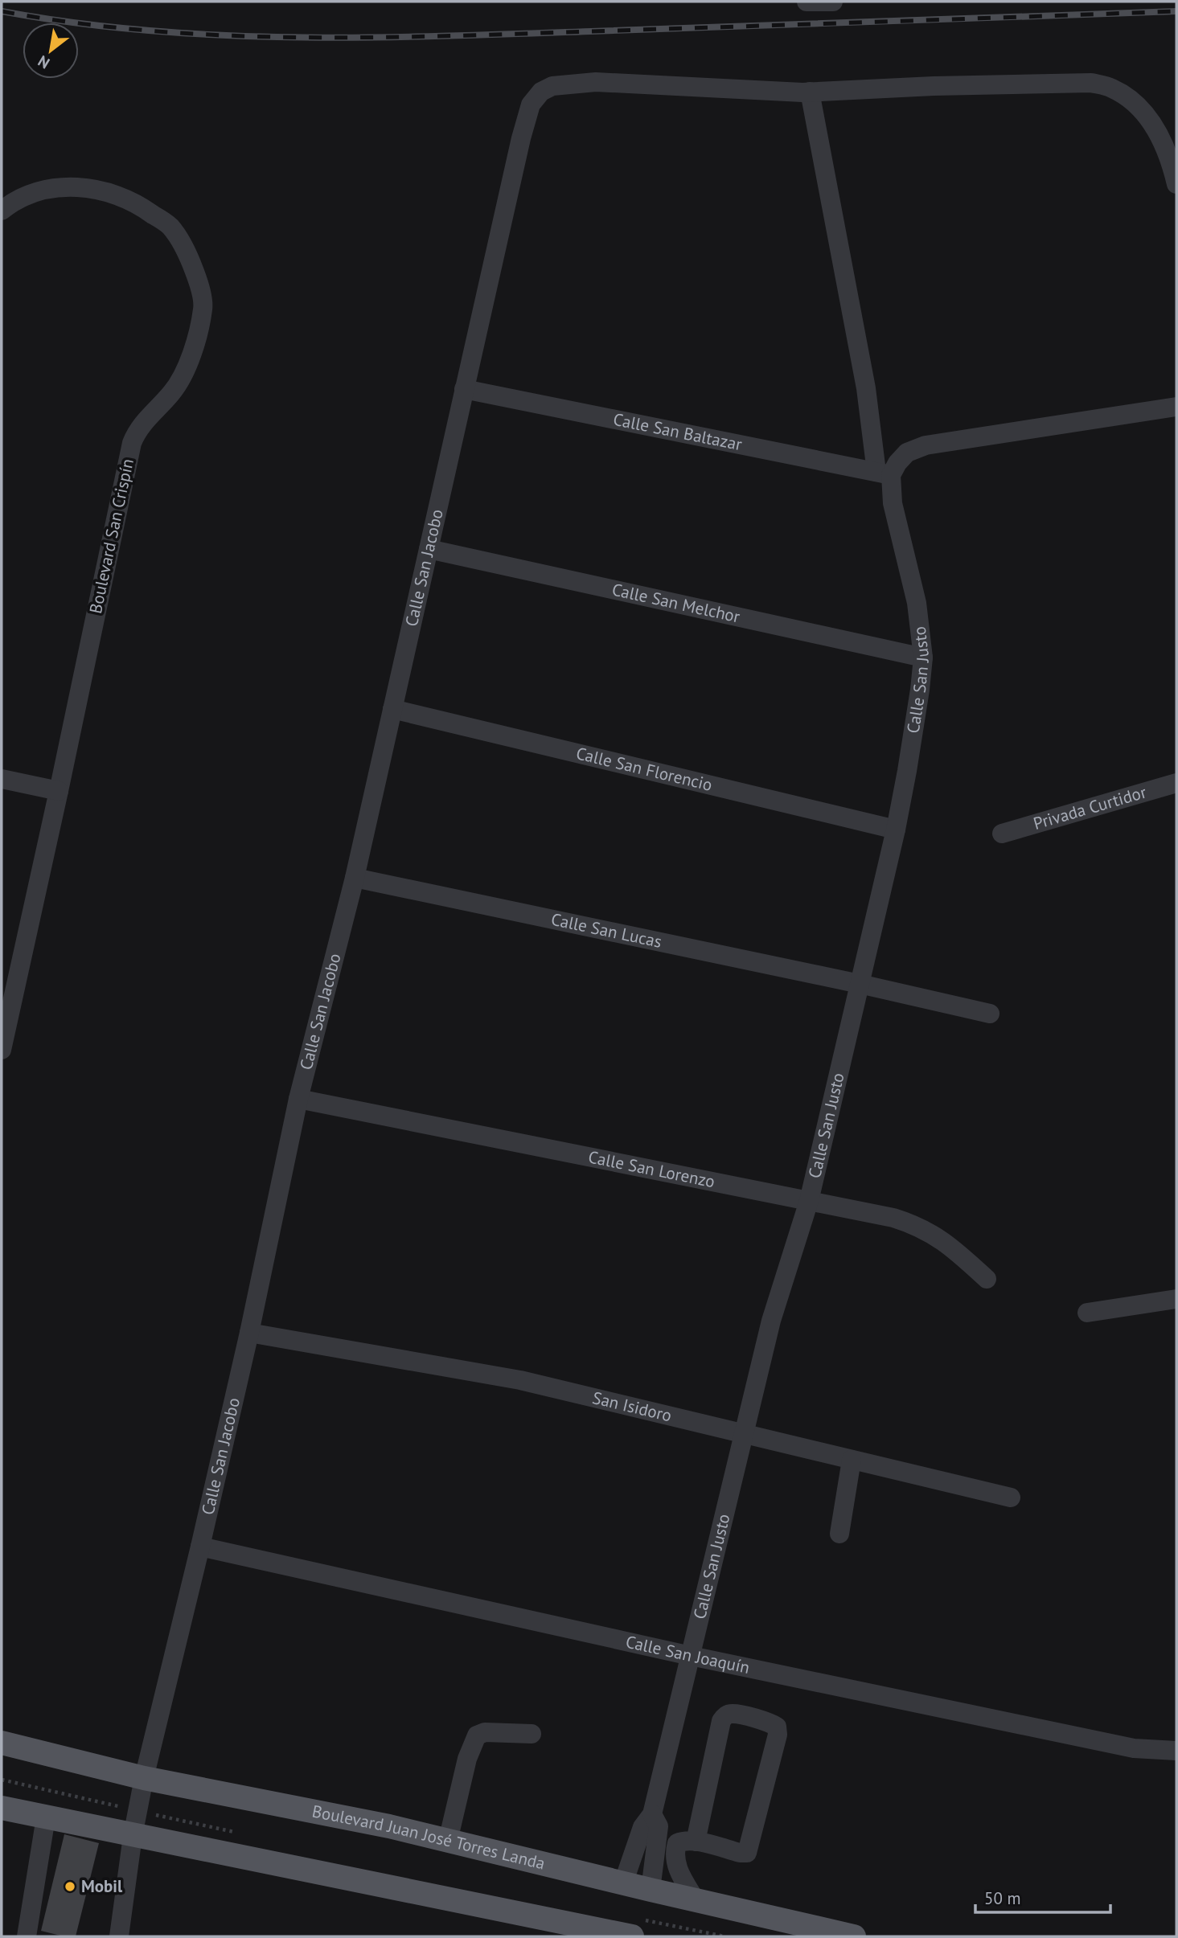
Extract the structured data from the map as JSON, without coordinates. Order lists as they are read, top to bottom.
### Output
{
  "streets": {
    "main road": ["Boulevard Juan José Torres Landa"],
    "street": [
      "Calle San Baltazar",
      "Boulevard San Crispín",
      "Calle San Jacobo",
      "Calle San Melchor",
      "Calle San Justo",
      "Calle San Florencio",
      "Privada Curtidor",
      "Calle San Lucas",
      "Calle San Lorenzo",
      "San Isidoro",
      "Calle San Joaquín"
    ]
  },
  "crossings": [
    ["Calle San Baltazar", "Calle San Jacobo"],
    ["Calle San Baltazar", "Calle San Justo"],
    ["Calle San Jacobo", "Calle San Melchor"],
    ["Calle San Jacobo", "Calle San Justo"],
    ["Calle San Jacobo", "Calle San Florencio"],
    ["Calle San Jacobo", "Calle San Lucas"],
    ["Calle San Jacobo", "Calle San Lorenzo"],
    ["Calle San Jacobo", "San Isidoro"],
    ["Calle San Jacobo", "Calle San Joaquín"],
    ["Calle San Jacobo", "Boulevard Juan José Torres Landa"],
    ["Calle San Melchor", "Calle San Justo"],
    ["Calle San Justo", "Calle San Florencio"],
    ["Calle San Justo", "Calle San Lucas"],
    ["Calle San Justo", "Calle San Lorenzo"],
    ["Calle San Justo", "San Isidoro"],
    ["Calle San Justo", "Calle San Joaquín"],
    ["Calle San Justo", "Boulevard Juan José Torres Landa"]
  ],
  "places": ["Mobil"],
  "scale_bar": "50 m",
  "north": "bottom left"
}
